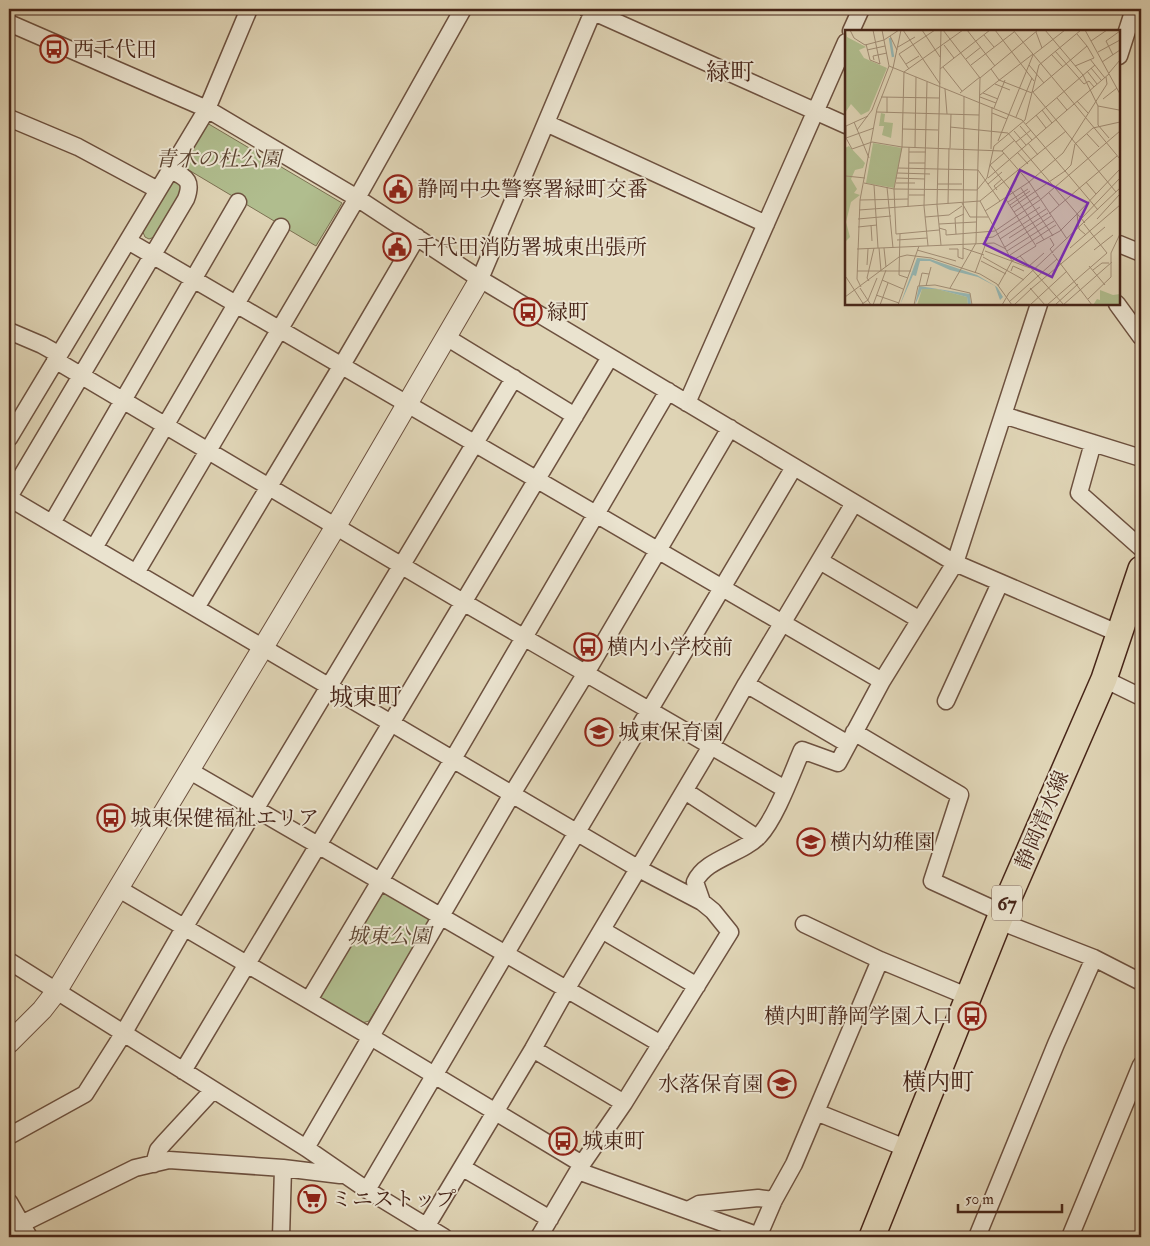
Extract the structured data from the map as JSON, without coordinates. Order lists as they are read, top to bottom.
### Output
{
  "streets": {
    "main road": ["静岡清水線", "67"]
  },
  "districts": ["緑町", "城東町", "横内町"],
  "parks": ["青木の杜公園", "城東公園"],
  "places": {
    "bus stop": [
      "西千代田",
      "緑町",
      "横内小学校前",
      "城東保健福祉エリア",
      "横内町静岡学園入口",
      "城東町"
    ],
    "public building": ["静岡中央警察署緑町交番", "千代田消防署城東出張所"],
    "school or university": ["城東保育園", "横内幼稚園", "水落保育園"],
    "supermarket": ["ミニストップ"]
  },
  "scale_bar": "50 m"
}
